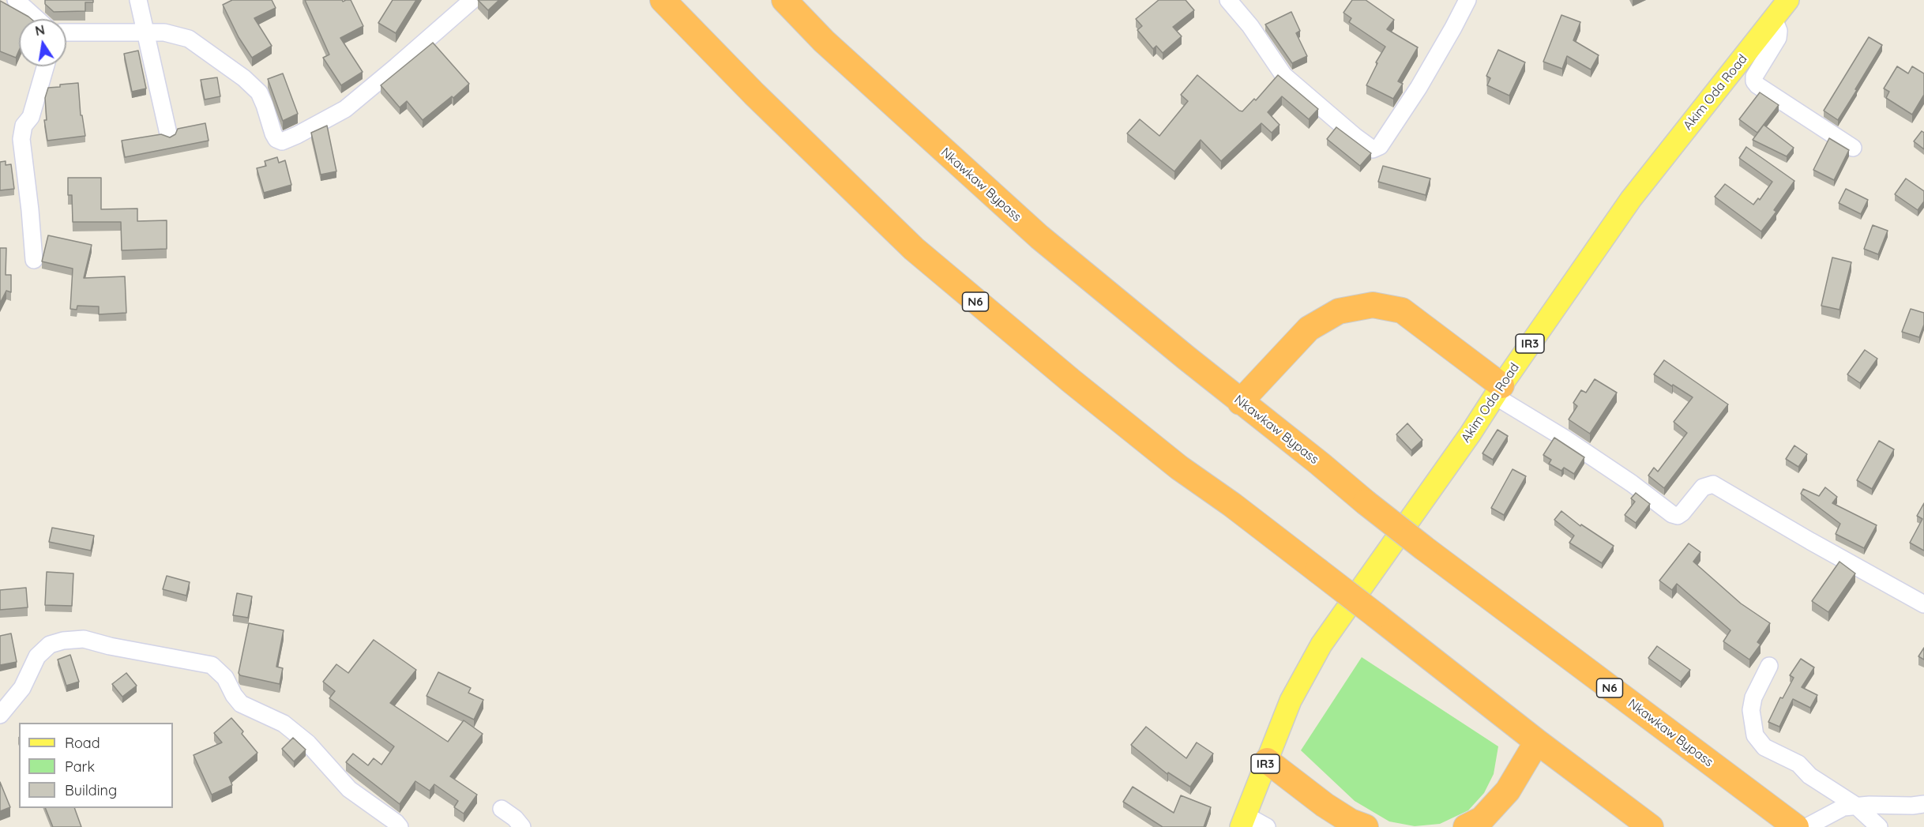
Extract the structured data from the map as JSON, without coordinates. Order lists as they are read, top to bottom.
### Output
{
  "streets": {
    "highway": ["Nkawkaw Bypass", "N6"],
    "main road": ["Akim Oda Road", "IR3"]
  },
  "crossings": [
    ["Akim Oda Road", "IR3"]
  ],
  "legend": ["Road", "Park", "Building"],
  "north": "top"
}
